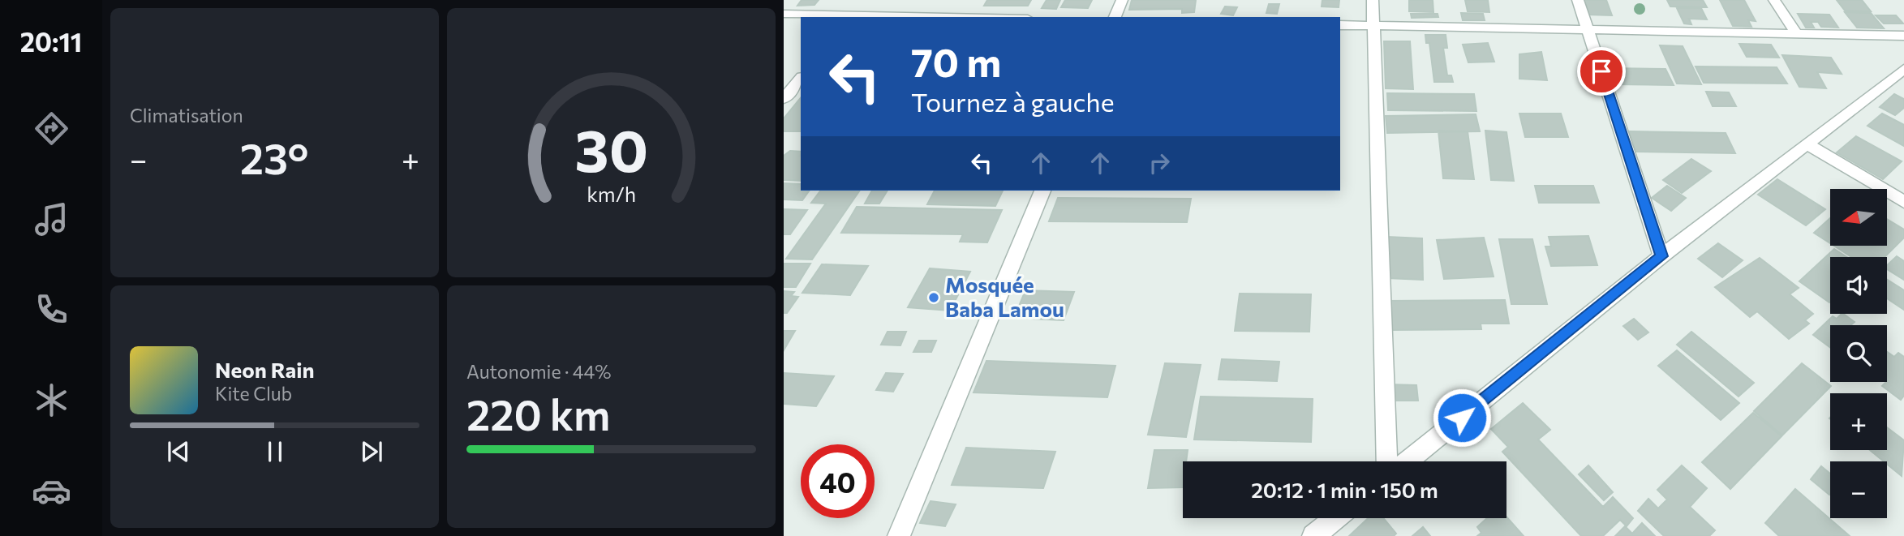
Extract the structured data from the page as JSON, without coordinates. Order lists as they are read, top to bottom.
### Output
{
  "places": ["Mosquée Baba Lamou"],
  "north": "left",
  "page": {
    "tabs": "20:11",
    "tile": [
      "Climatisation",
      ["Autonomie · 44%", "220 km"]
    ],
    "turn": ["70 m", "Tournez à gauche"],
    "heat": ["−", "23°", "+"],
    "map_buttons": ["+", "−"],
    "song": ["Neon Rain", "Kite Club"],
    "limit": "40",
    "trip": "20:12 · 1 min · 150 m",
    "gauge": ["30", "km/h"]
  }
}
